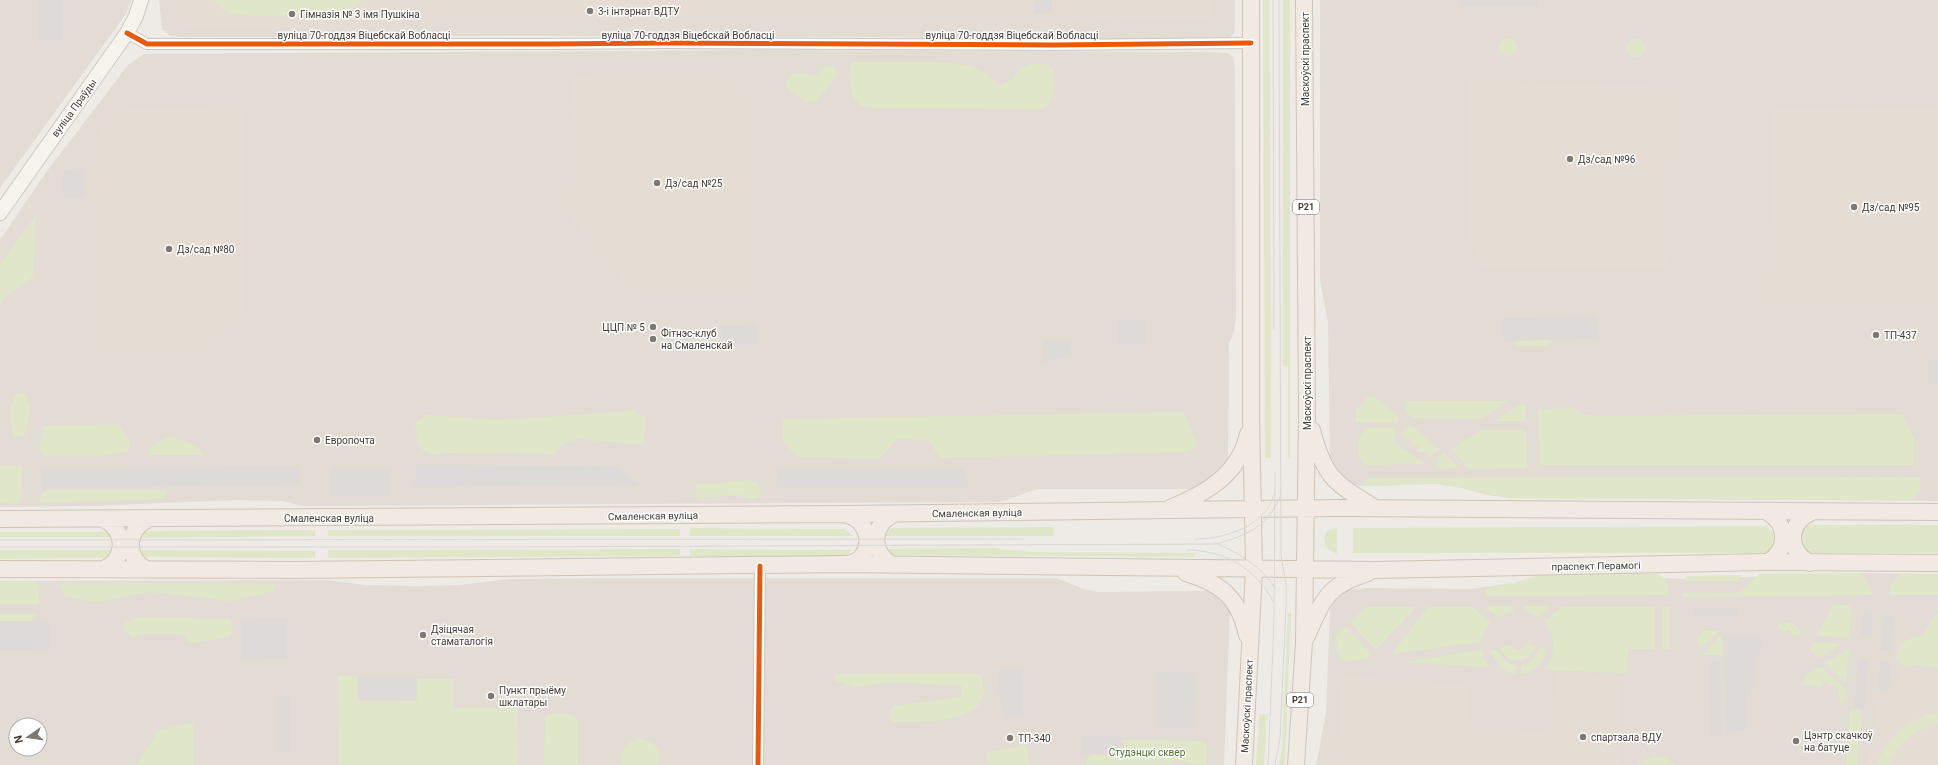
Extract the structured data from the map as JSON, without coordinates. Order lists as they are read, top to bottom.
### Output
{
  "streets": {
    "main road": [
      "Маскоўскі праспект",
      "вуліца Праўды",
      "Р21",
      "Смаленская вуліца",
      "праспект Перамогі"
    ],
    "street": ["вуліца 70-годдзя Віцебскай Вобласці"]
  },
  "crossings": [
    ["вуліца 70-годдзя Віцебскай Вобласці", "Маскоўскі праспект"],
    ["вуліца 70-годдзя Віцебскай Вобласці", "вуліца Праўды"],
    ["Маскоўскі праспект", "Смаленская вуліца"],
    ["Маскоўскі праспект", "праспект Перамогі"]
  ],
  "parks": ["Студэнцкі сквер"],
  "places": [
    "3-і інтэрнат ВДТУ",
    "Гімназія № 3 імя Пушкіна",
    "Дз/сад №96",
    "Дз/сад №25",
    "Дз/сад №95",
    "Дз/сад №80",
    "ЦЦП № 5",
    "ТП-437",
    "Фітнэс-клуб на Смаленскай",
    "Европочта",
    "Дзіцячая стаматалогія",
    "Пункт прыёму шклатары",
    "спартзала ВДУ",
    "ТП-340",
    "Цэнтр скачкоў на батуце"
  ],
  "north": "left"
}
